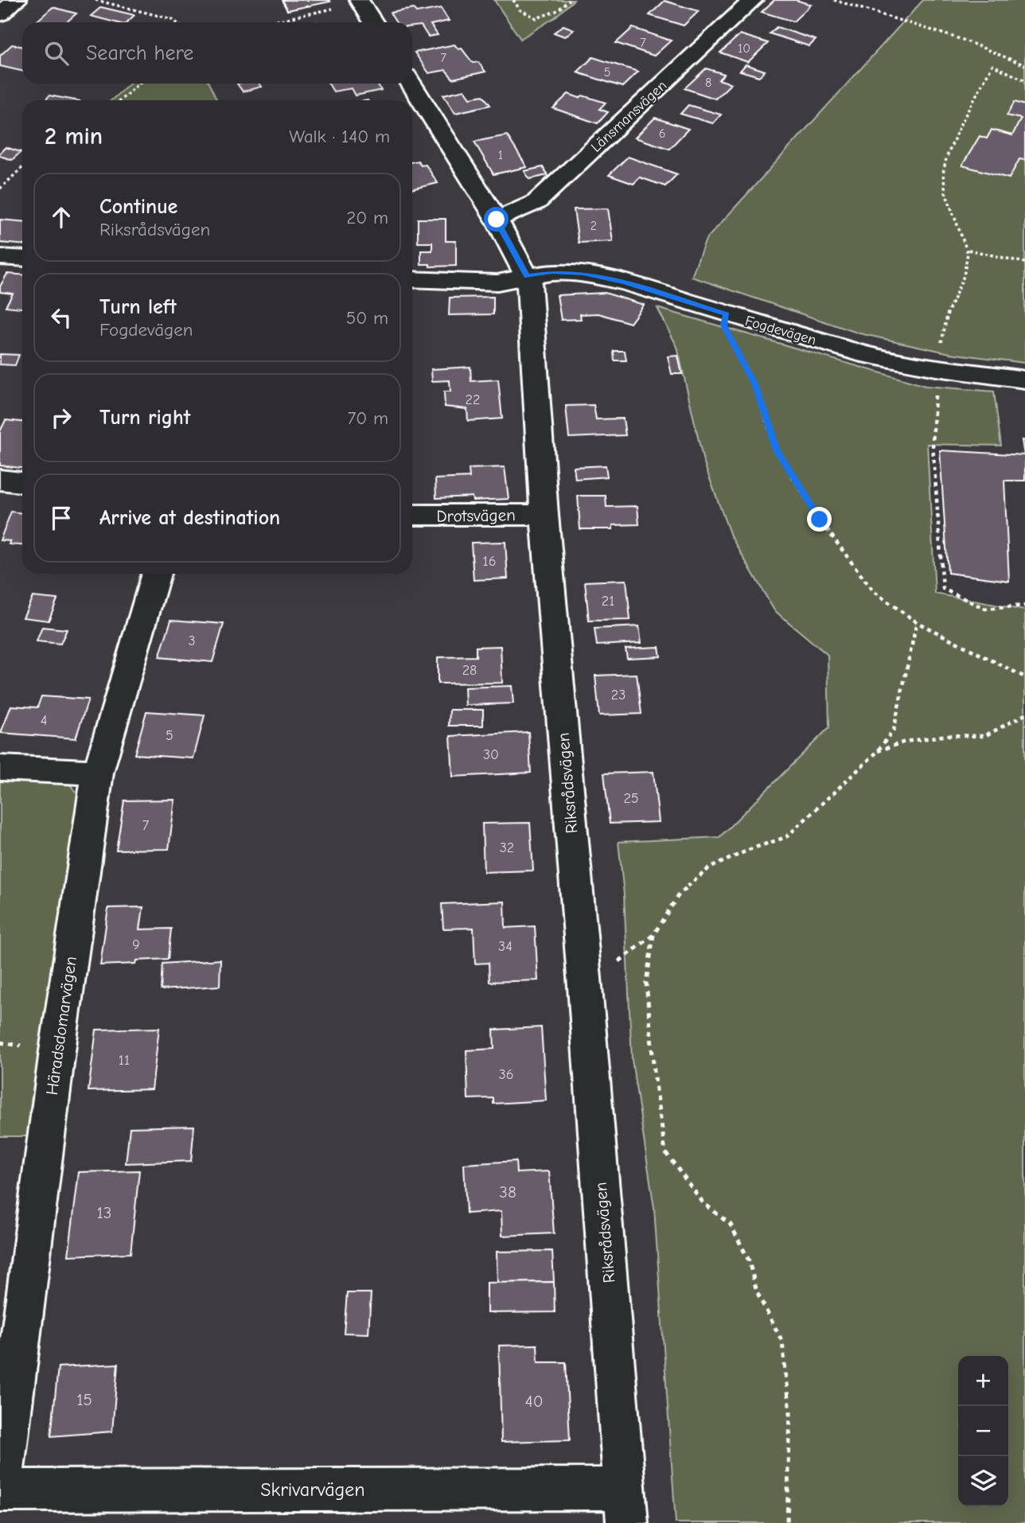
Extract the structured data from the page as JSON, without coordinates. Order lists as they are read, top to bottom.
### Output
{
  "streets": {
    "street": [
      "Länsmansvägen",
      "Fogdevägen",
      "Drotsvägen",
      "Riksrådsvägen",
      "Häradsdomarvägen",
      "Skrivarvägen"
    ]
  },
  "crossings": [
    ["Länsmansvägen", "Riksrådsvägen"],
    ["Fogdevägen", "Riksrådsvägen"],
    ["Drotsvägen", "Riksrådsvägen"],
    ["Riksrådsvägen", "Skrivarvägen"],
    ["Häradsdomarvägen", "Skrivarvägen"]
  ],
  "house_numbers": [
    "7",
    "10",
    "7",
    "5",
    "8",
    "6",
    "1",
    "2",
    "22",
    "16",
    "21",
    "3",
    "28",
    "23",
    "4",
    "5",
    "30",
    "25",
    "7",
    "32",
    "9",
    "34",
    "11",
    "36",
    "38",
    "13",
    "15",
    "40"
  ],
  "page": {
    "search": "Search here",
    "heading": ["2 min", "Walk · 140 m"],
    "list": [
      ["Continue", "Riksrådsvägen", "20 m"],
      ["Turn left", "Fogdevägen", "50 m"],
      ["Turn right", "70 m"],
      "Arrive at destination"
    ],
    "map_buttons": ["+", "−"]
  }
}
